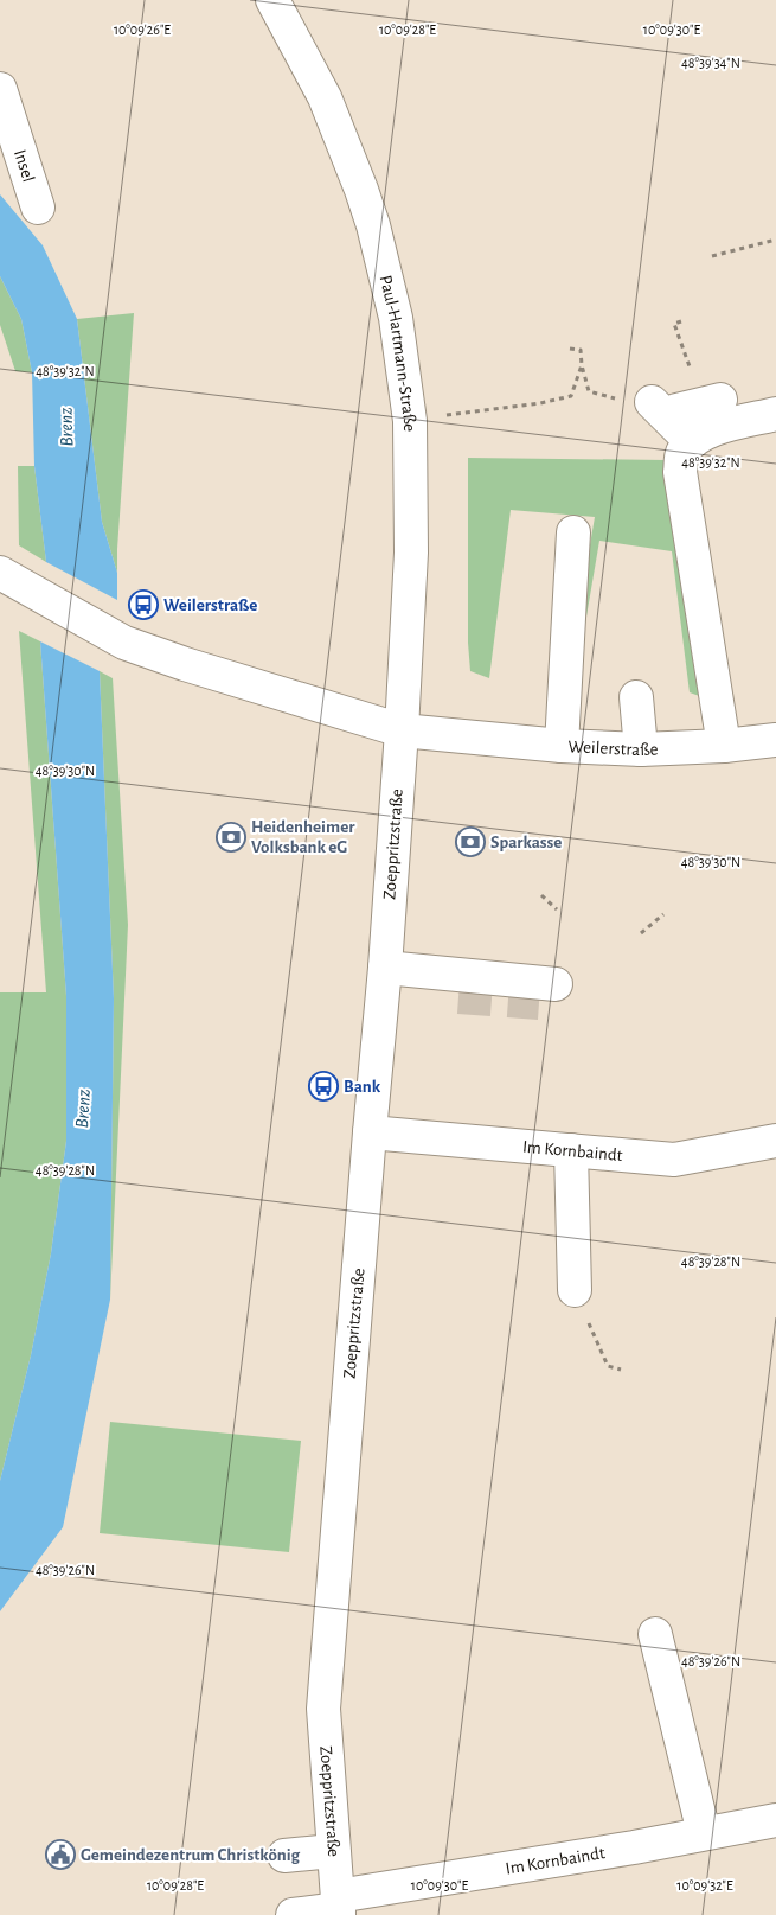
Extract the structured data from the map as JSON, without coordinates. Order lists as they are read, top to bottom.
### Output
{
  "streets": {
    "street": [
      "Insel",
      "Paul-Hartmann-Straße",
      "Weilerstraße",
      "Zoeppritzstraße",
      "Im Kornbaindt"
    ]
  },
  "crossings": [
    ["Paul-Hartmann-Straße", "Weilerstraße"],
    ["Paul-Hartmann-Straße", "Zoeppritzstraße"],
    ["Weilerstraße", "Zoeppritzstraße"],
    ["Zoeppritzstraße", "Im Kornbaindt"]
  ],
  "water": ["Brenz"],
  "places": {
    "bus stop": ["Weilerstraße", "Bank"],
    "bank": ["Heidenheimer Volksbank eG", "Sparkasse"],
    "public building": ["Gemeindezentrum Christkönig"]
  },
  "coordinates": [
    "10°09'26\"E",
    "10°09'28\"E",
    "10°09'30\"E",
    "48°39'34\"N",
    "48°39'32\"N",
    "48°39'30\"N",
    "48°39'28\"N",
    "48°39'26\"N",
    "10°09'32\"E"
  ]
}
